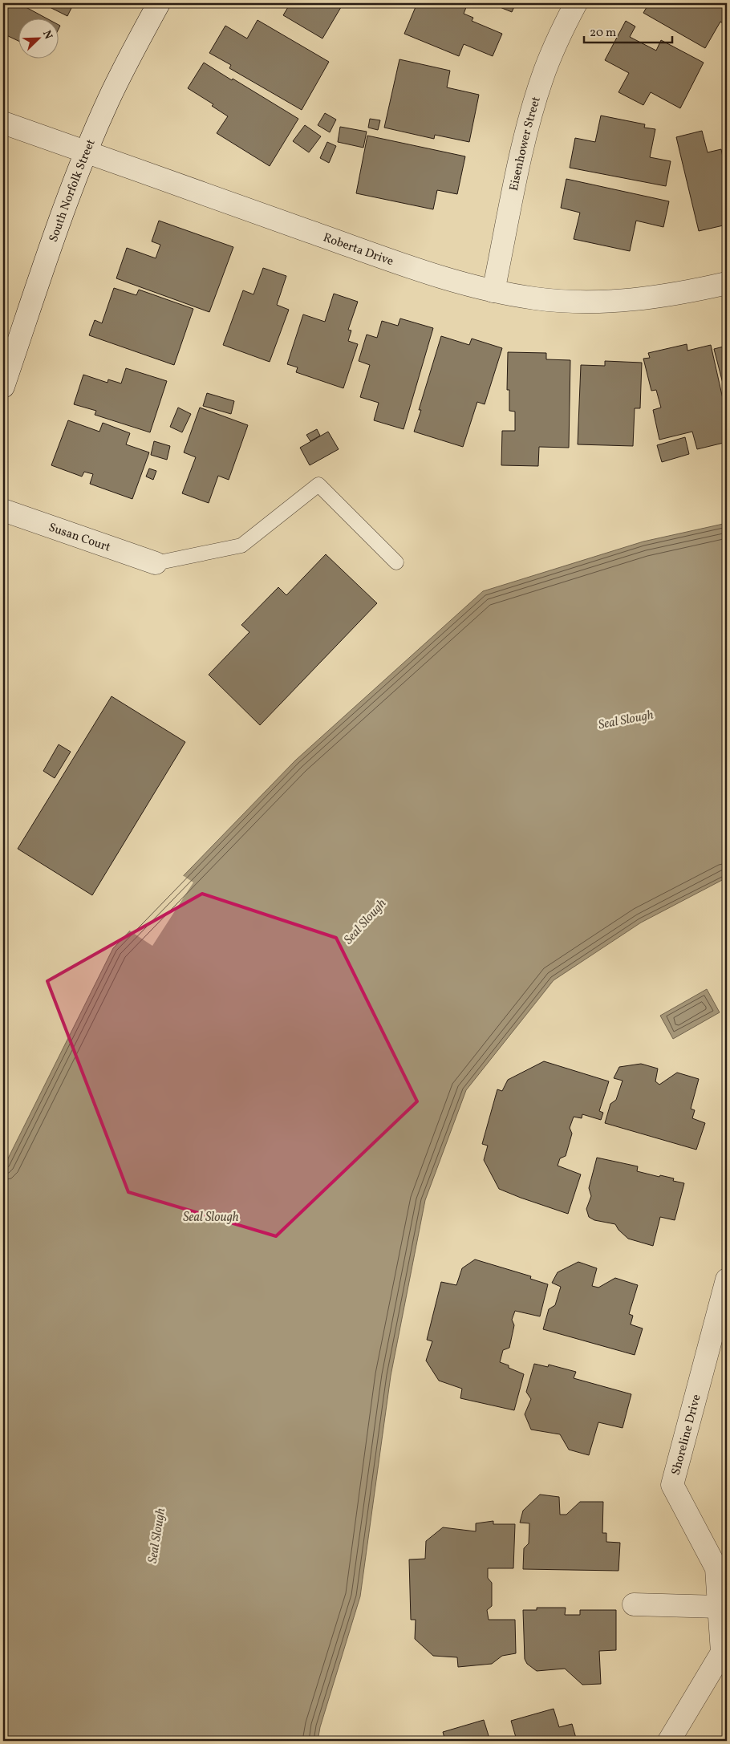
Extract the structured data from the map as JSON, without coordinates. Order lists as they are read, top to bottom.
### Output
{
  "streets": {
    "street": [
      "Eisenhower Street",
      "South Norfolk Street",
      "Roberta Drive",
      "Susan Court",
      "Shoreline Drive"
    ]
  },
  "crossings": [
    ["Eisenhower Street", "Roberta Drive"],
    ["South Norfolk Street", "Roberta Drive"]
  ],
  "water": ["Seal Slough"],
  "scale_bar": "20 m",
  "north": "top right"
}
